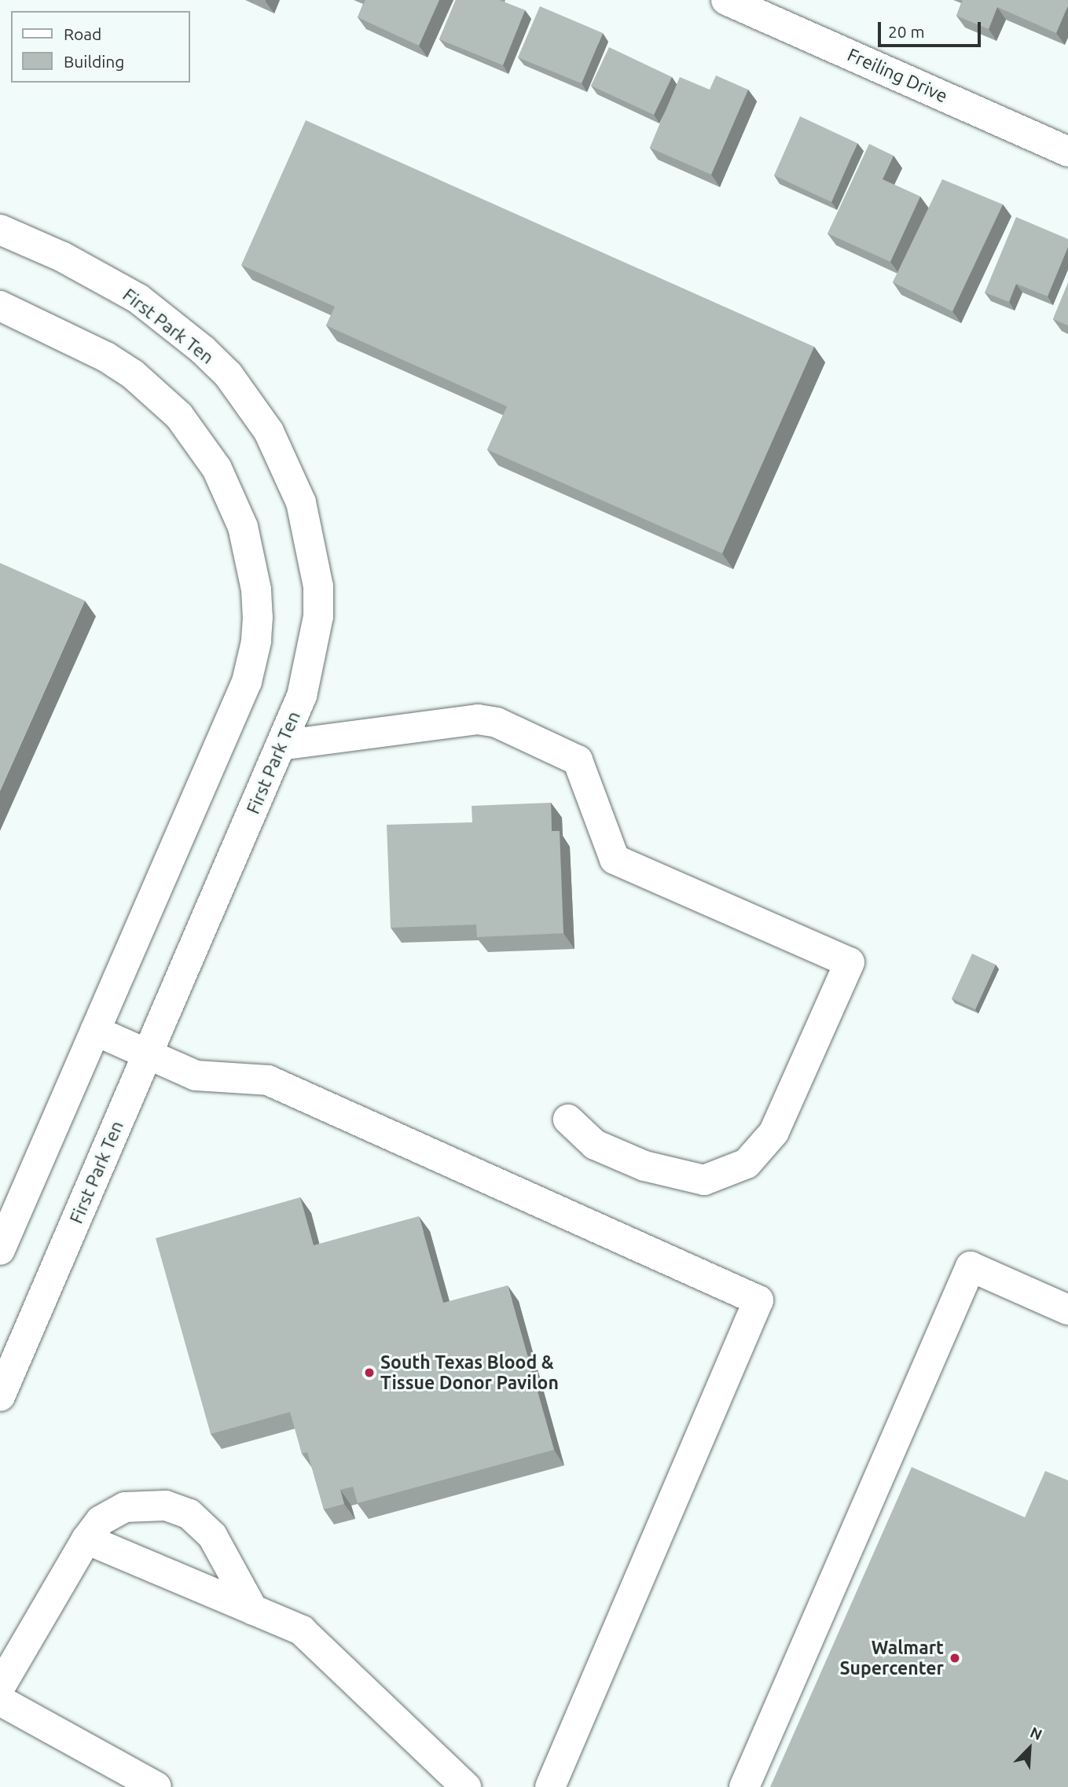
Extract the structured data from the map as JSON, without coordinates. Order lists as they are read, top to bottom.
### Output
{
  "streets": {
    "street": ["Freiling Drive", "First Park Ten"]
  },
  "places": ["South Texas Blood & Tissue Donor Pavilon", "Walmart Supercenter"],
  "legend": ["Road", "Building"],
  "scale_bar": "20 m",
  "north": "top right"
}
